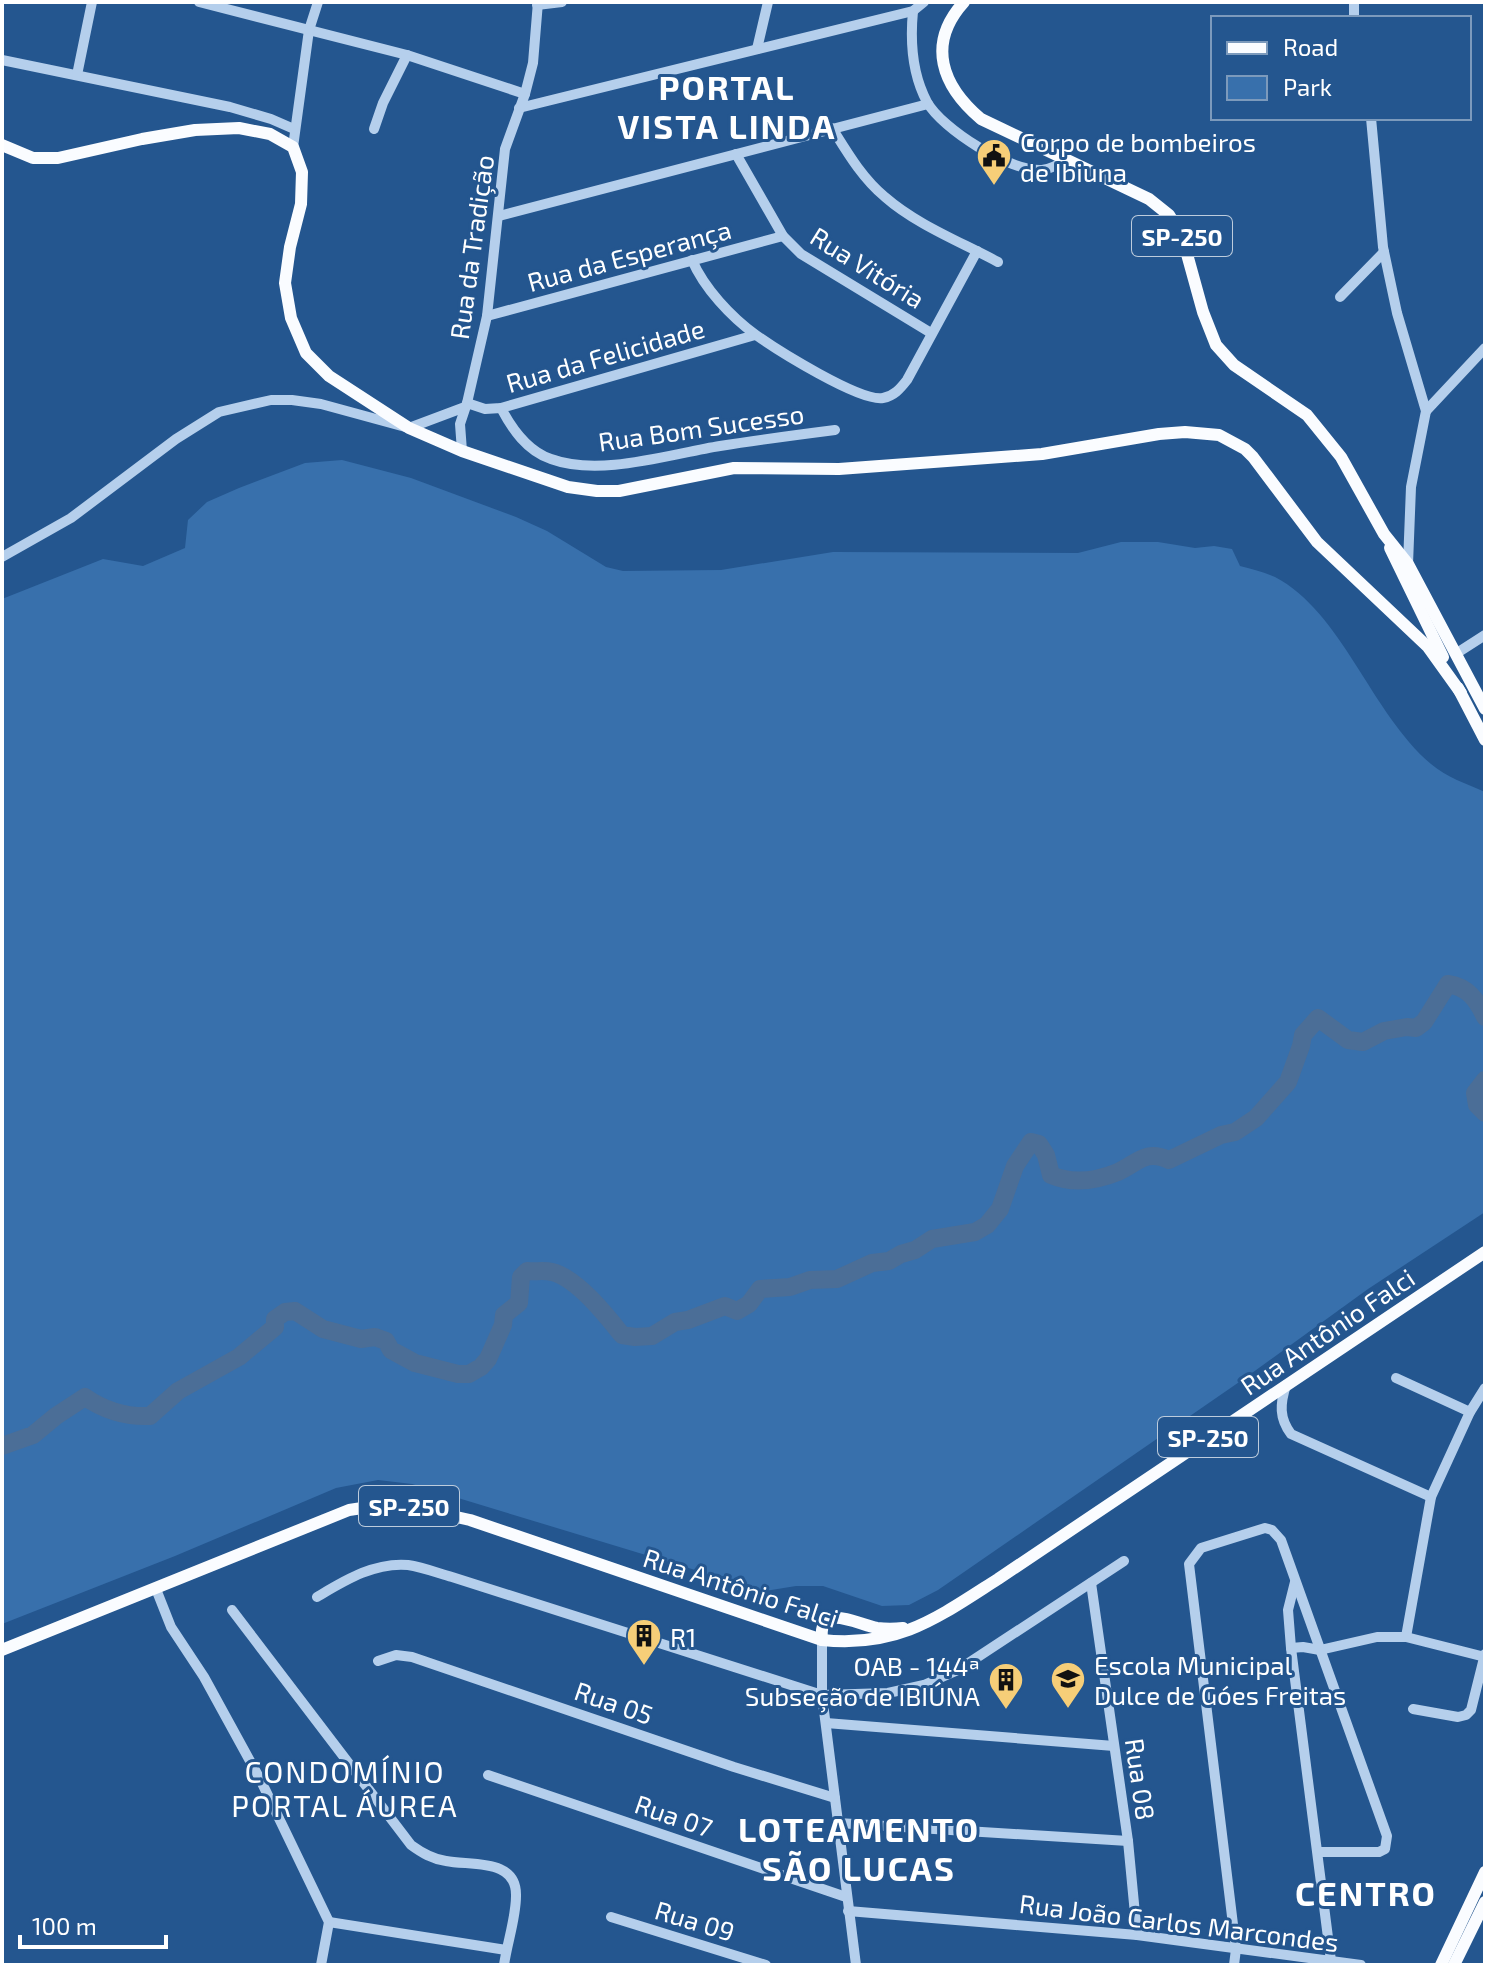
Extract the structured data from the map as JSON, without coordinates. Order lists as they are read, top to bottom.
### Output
{
  "streets": {
    "main road": ["SP-250", "Rua Antônio Falci"],
    "street": [
      "Rua da Tradição",
      "Rua da Esperança",
      "Rua Vitória",
      "Rua da Felicidade",
      "Rua Bom Sucesso",
      "Rua 05",
      "Rua 08",
      "Rua 07",
      "Rua 09",
      "Rua João Carlos Marcondes"
    ]
  },
  "crossings": [
    ["Rua da Tradição", "Rua da Esperança"],
    ["Rua da Tradição", "Rua da Felicidade"],
    ["Rua da Esperança", "Rua Vitória"],
    ["Rua da Felicidade", "Rua Bom Sucesso"],
    ["Rua 08", "Rua João Carlos Marcondes"]
  ],
  "districts": [
    "PORTAL VISTA LINDA",
    "CONDOMÍNIO PORTAL ÁUREA",
    "LOTEAMENTO SÃO LUCAS",
    "CENTRO"
  ],
  "places": {
    "public building": ["Corpo de bombeiros de Ibiuna"],
    "building": ["R1", "OAB - 144ª Subseção de IBIÚNA"],
    "school or university": ["Escola Municipal Dulce de Góes Freitas"]
  },
  "legend": ["Road", "Park"],
  "scale_bar": "100 m"
}
